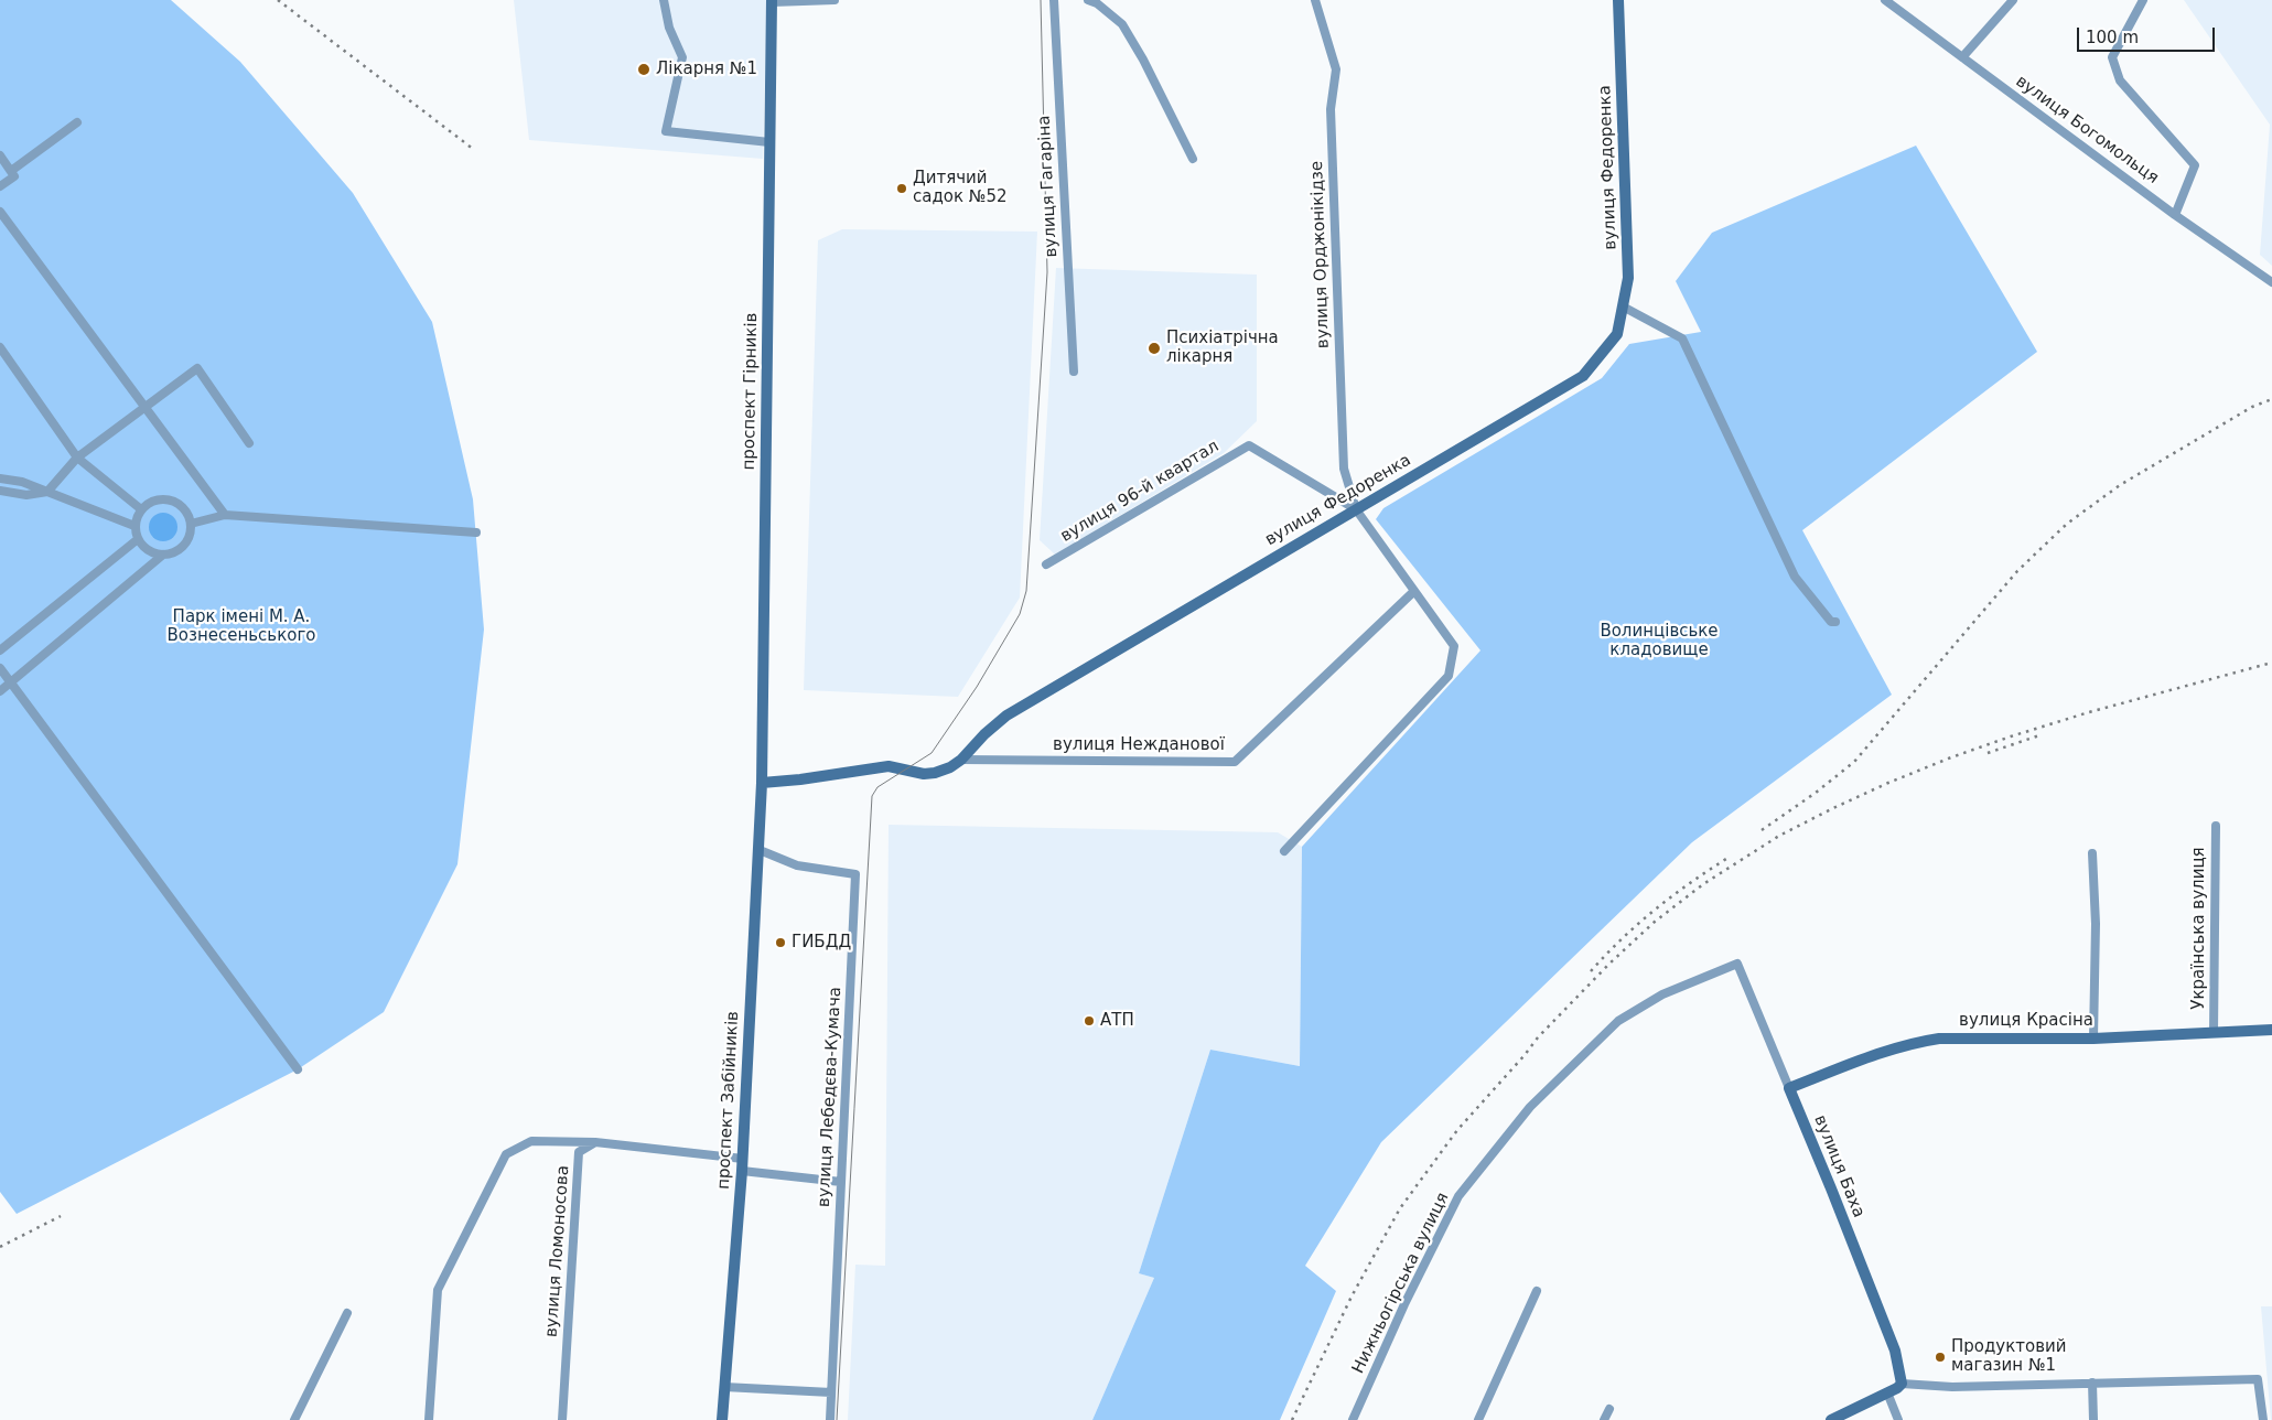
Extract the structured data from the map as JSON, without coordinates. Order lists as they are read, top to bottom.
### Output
{
  "streets": {
    "street": [
      "вулиця Богомольця",
      "вулиця Федоренка",
      "вулиця Гагаріна",
      "вулиця Орджонікідзе",
      "проспект Гірників",
      "вулиця 96-й квартал",
      "вулиця Нежданової",
      "Українська вулиця",
      "вулиця Красіна",
      "вулиця Лебедєва-Кумача",
      "проспект Забійників",
      "вулиця Баха",
      "вулиця Ломоносова",
      "Нижньогірська вулиця"
    ]
  },
  "crossings": [
    ["вулиця Федоренка", "вулиця Орджонікідзе"],
    ["вулиця Федоренка", "проспект Гірників"],
    ["вулиця Федоренка", "вулиця 96-й квартал"],
    ["вулиця Федоренка", "вулиця Нежданової"],
    ["вулиця Федоренка", "проспект Забійників"],
    ["вулиця Орджонікідзе", "вулиця 96-й квартал"],
    ["проспект Гірників", "проспект Забійників"],
    ["Українська вулиця", "вулиця Красіна"],
    ["вулиця Красіна", "вулиця Баха"],
    ["вулиця Лебедєва-Кумача", "проспект Забійників"],
    ["вулиця Баха", "Нижньогірська вулиця"]
  ],
  "parks": ["Парк імені М. А. Вознесеньського", "Волинцівське кладовище"],
  "places": [
    "Лікарня №1",
    "Дитячий садок №52",
    "Психіатрічна лікарня",
    "ГИБДД",
    "АТП",
    "Продуктовий магазин №1"
  ],
  "scale_bar": "100 m"
}
